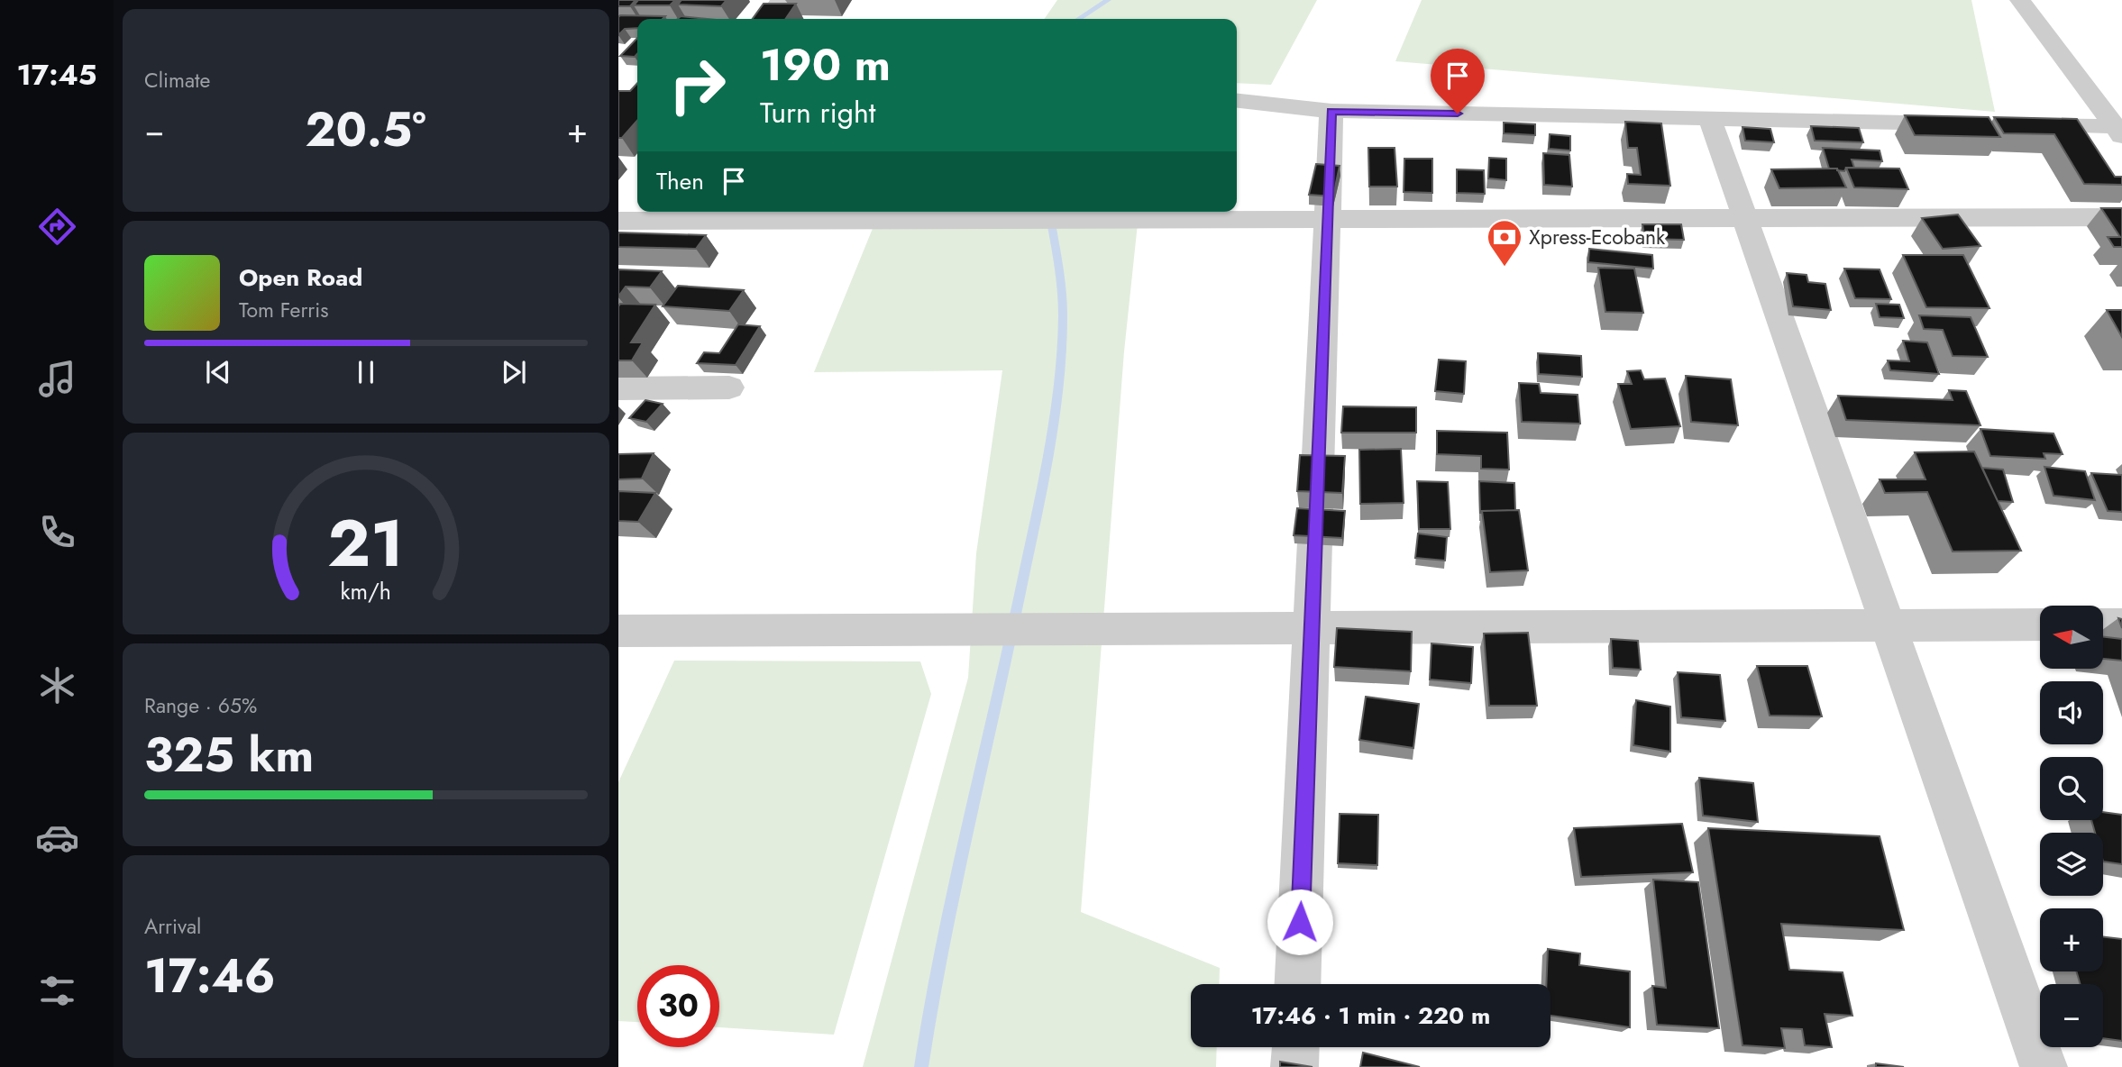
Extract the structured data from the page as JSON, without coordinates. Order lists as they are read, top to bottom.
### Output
{
  "places": {
    "bank": ["Xpress-Ecobank"]
  },
  "north": "left",
  "page": {
    "tabs": "17:45",
    "tile": [
      "Climate",
      ["Range · 65%", "325 km"],
      ["Arrival", "17:46"]
    ],
    "turn": ["190 m", "Turn right"],
    "heat": ["−", "20.5°", "+"],
    "then": "Then",
    "song": ["Open Road", "Tom Ferris"],
    "map_buttons": ["+", "−"],
    "limit": "30",
    "trip": "17:46 · 1 min · 220 m",
    "gauge": ["21", "km/h"]
  }
}
